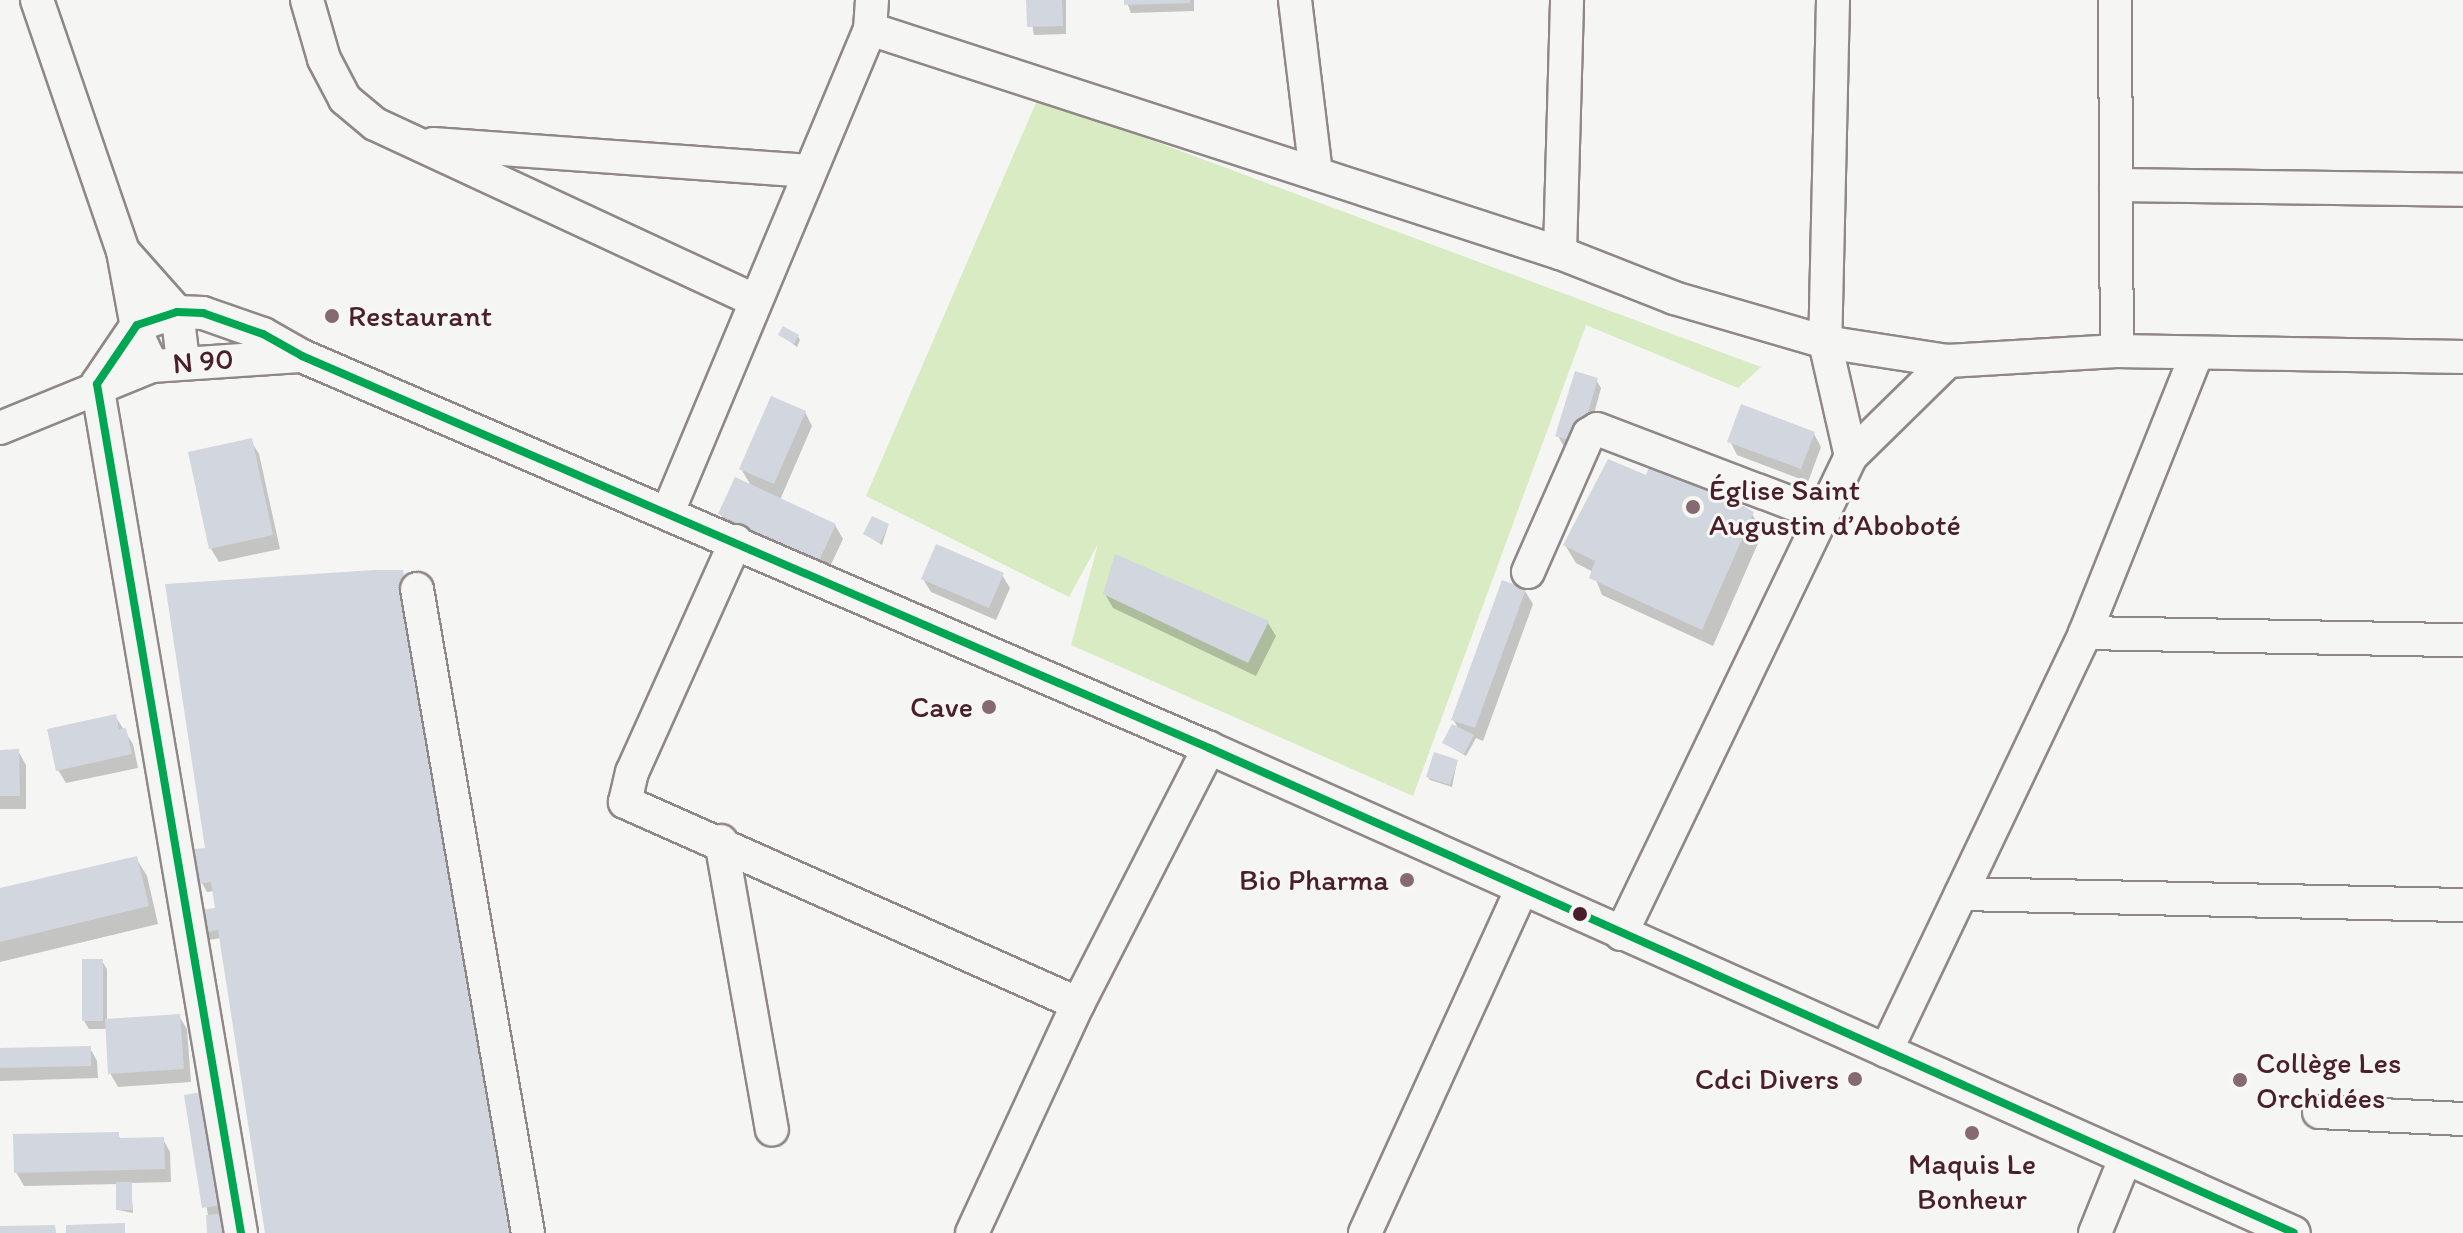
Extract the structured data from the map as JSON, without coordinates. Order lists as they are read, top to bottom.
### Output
{
  "streets": {
    "street": ["N 90"]
  },
  "places": [
    "Restaurant",
    "Église Saint Augustin d’Aboboté",
    "Cave",
    "Bio Pharma",
    "Cdci Divers",
    "Collège Les Orchidées",
    "Maquis Le Bonheur"
  ]
}
